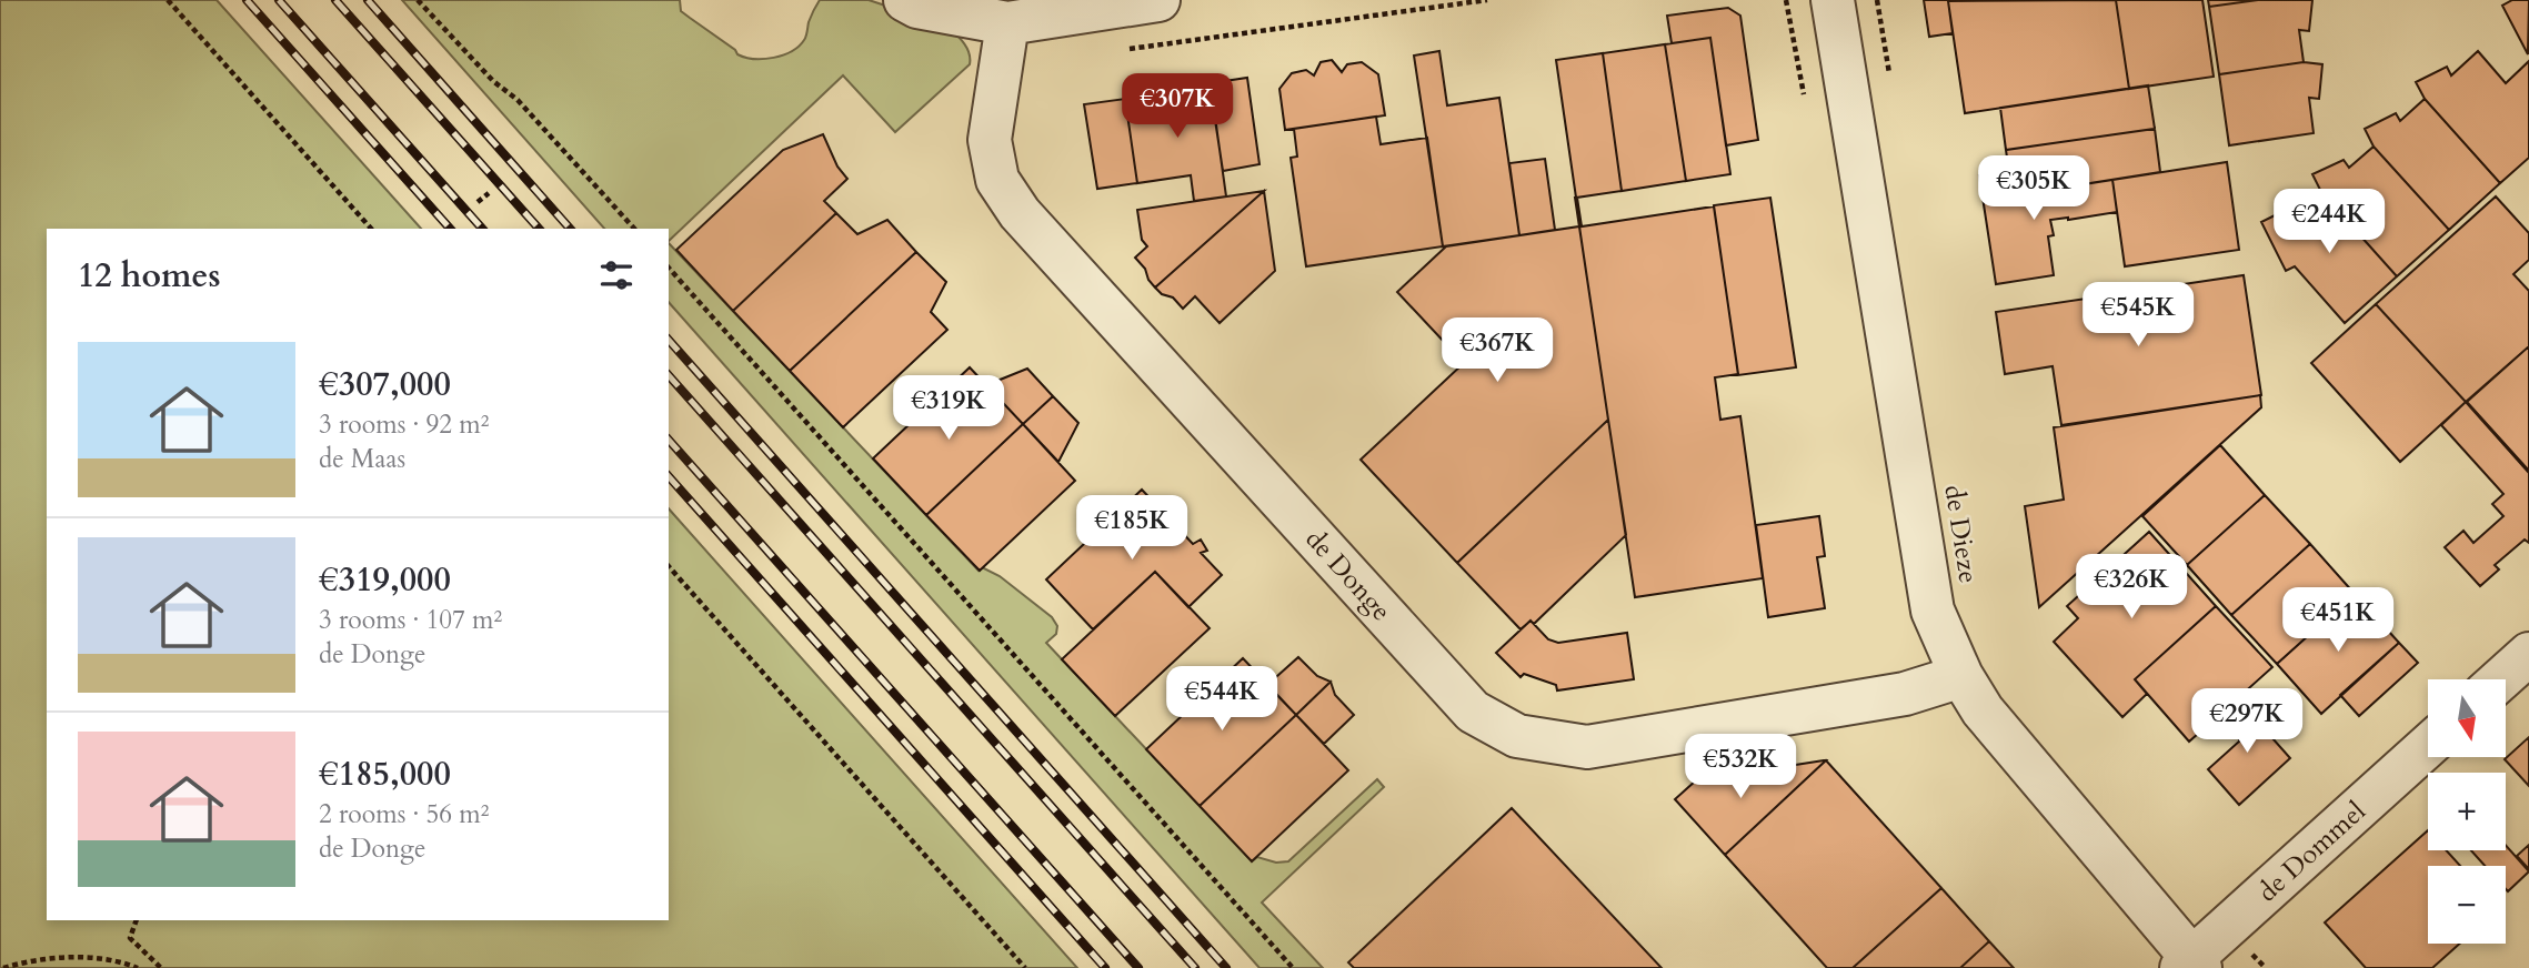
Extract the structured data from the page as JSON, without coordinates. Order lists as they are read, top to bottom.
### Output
{
  "streets": {
    "street": ["de Dieze", "de Donge", "de Dommel"]
  },
  "crossings": [
    ["de Dieze", "de Donge"],
    ["de Dieze", "de Dommel"]
  ],
  "north": "bottom",
  "page": {
    "price": [
      "€307K",
      "€305K",
      "€244K",
      "€545K",
      "€367K",
      "€319K",
      "€185K",
      "€326K",
      "€451K",
      "€544K",
      "€297K",
      "€532K"
    ],
    "heading": "12 homes",
    "list": [
      {
        "name": "€307,000",
        "note": "3 rooms · 92 m² · de Maas"
      },
      {
        "name": "€319,000",
        "note": "3 rooms · 107 m² · de Donge"
      },
      {
        "name": "€185,000",
        "note": "2 rooms · 56 m² · de Donge"
      }
    ],
    "map_buttons": ["+", "−"]
  }
}
